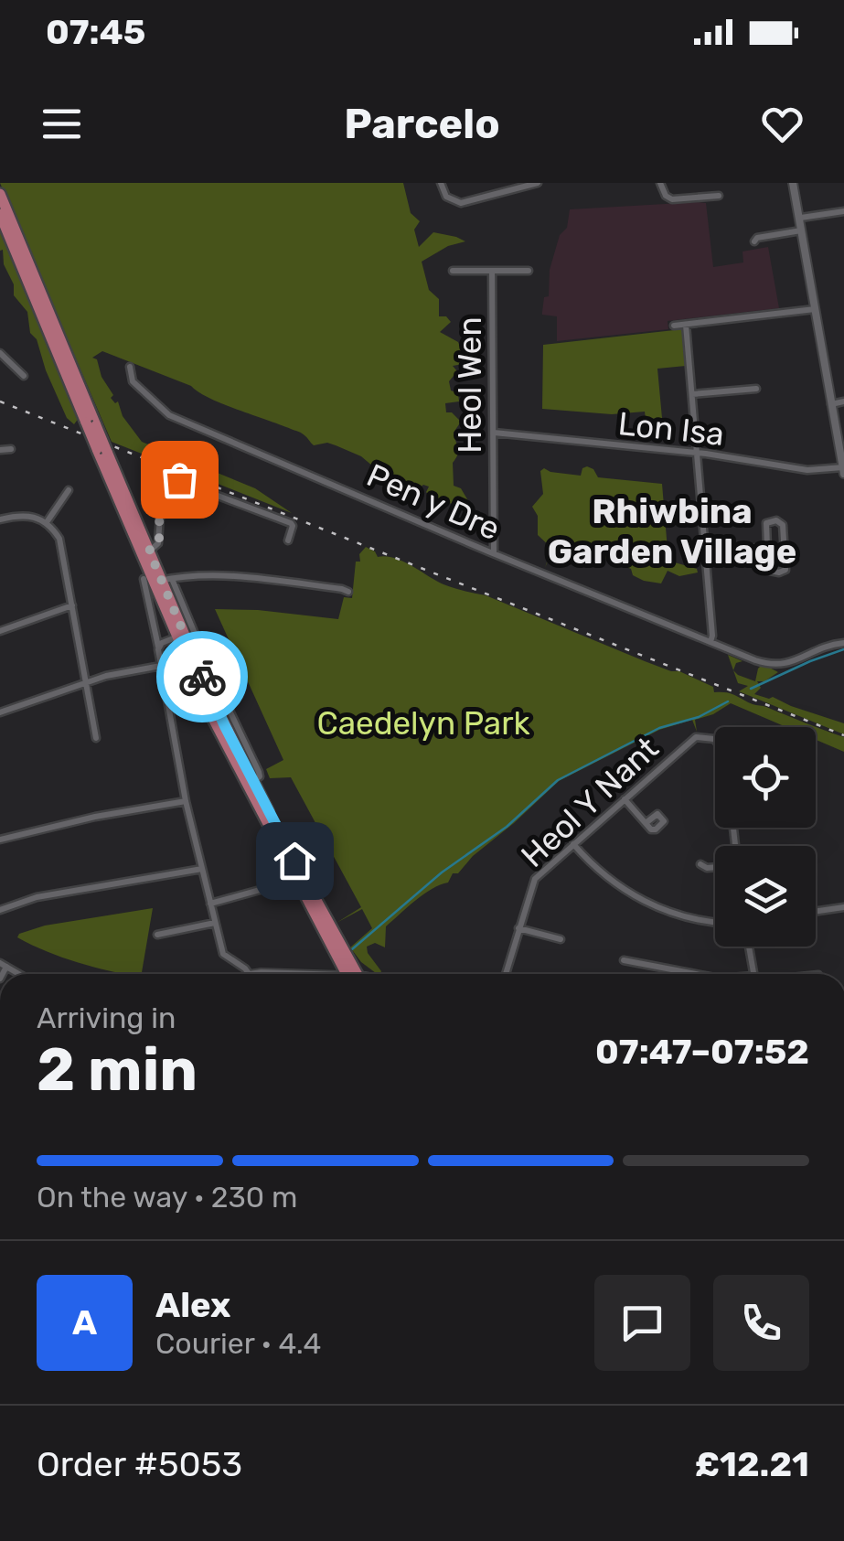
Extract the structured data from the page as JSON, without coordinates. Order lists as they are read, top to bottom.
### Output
{
  "streets": {
    "street": [
      "Heol Wen",
      "Lon Isa",
      "Pen y Dre",
      "Heol Y Nant"
    ]
  },
  "crossings": [
    ["Heol Wen", "Lon Isa"],
    ["Heol Wen", "Pen y Dre"]
  ],
  "districts": ["Rhiwbina Garden Village"],
  "parks": ["Caedelyn Park"],
  "page": {
    "status": "07:45",
    "header": "Parcelo",
    "heading": ["2 min", "Arriving in", "07:47–07:52"],
    "panel": [
      "Alex",
      "Courier · 4.4",
      "Order #5053",
      "£12.21"
    ],
    "bar": "On the way · 230 m",
    "round": "A"
  }
}
